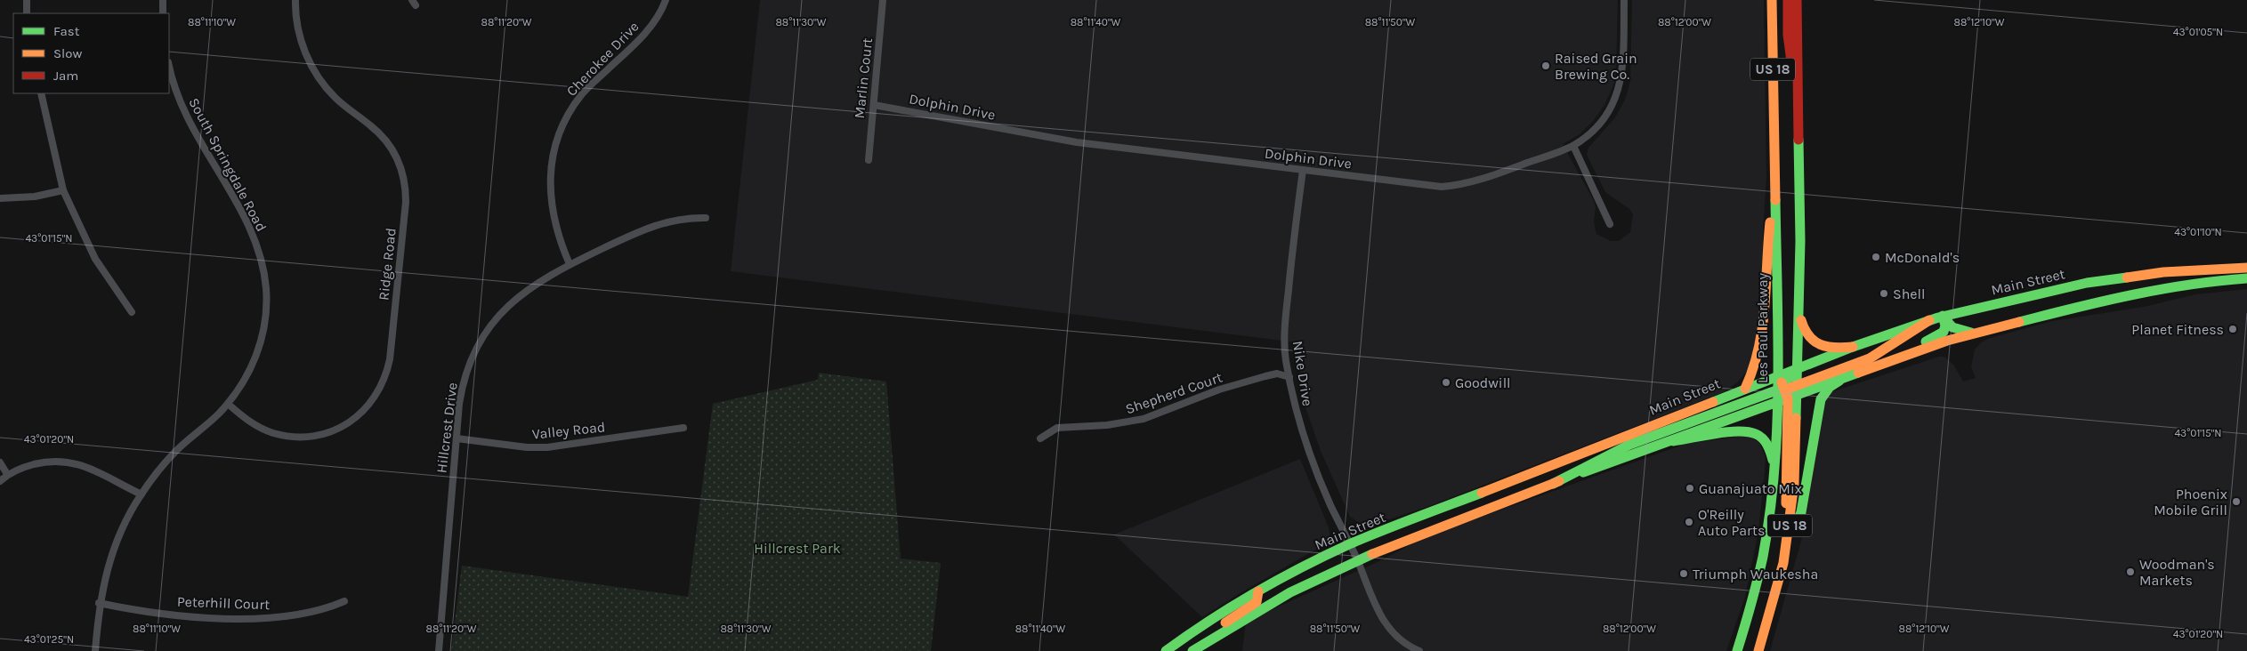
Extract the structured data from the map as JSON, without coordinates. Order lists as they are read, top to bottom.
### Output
{
  "streets": {
    "main road": ["US 18", "Main Street", "Les Paul Parkway"],
    "street": [
      "Cherokee Drive",
      "Marlin Court",
      "Dolphin Drive",
      "South Springdale Road",
      "Ridge Road",
      "Nike Drive",
      "Shepherd Court",
      "Hillcrest Drive",
      "Valley Road",
      "Peterhill Court"
    ]
  },
  "crossings": [
    ["Cherokee Drive", "Hillcrest Drive"],
    ["Marlin Court", "Dolphin Drive"],
    ["Dolphin Drive", "Nike Drive"],
    ["South Springdale Road", "Ridge Road"],
    ["South Springdale Road", "Peterhill Court"],
    ["Main Street", "Les Paul Parkway"],
    ["Main Street", "Nike Drive"],
    ["Nike Drive", "Shepherd Court"],
    ["Hillcrest Drive", "Valley Road"]
  ],
  "parks": ["Hillcrest Park"],
  "places": [
    "Raised Grain Brewing Co.",
    "McDonald's",
    "Shell",
    "Planet Fitness",
    "Goodwill",
    "Guanajuato Mix",
    "Phoenix Mobile Grill",
    "O'Reilly Auto Parts",
    "Woodman's Markets",
    "Triumph Waukesha"
  ],
  "legend": ["Fast", "Slow", "Jam"],
  "coordinates": [
    "88°11'10\"W",
    "88°11'20\"W",
    "88°11'30\"W",
    "88°11'40\"W",
    "88°11'50\"W",
    "88°12'00\"W",
    "88°12'10\"W",
    "43°01'05\"N",
    "43°01'10\"N",
    "43°01'15\"N",
    "43°01'20\"N",
    "43°01'25\"N"
  ]
}
